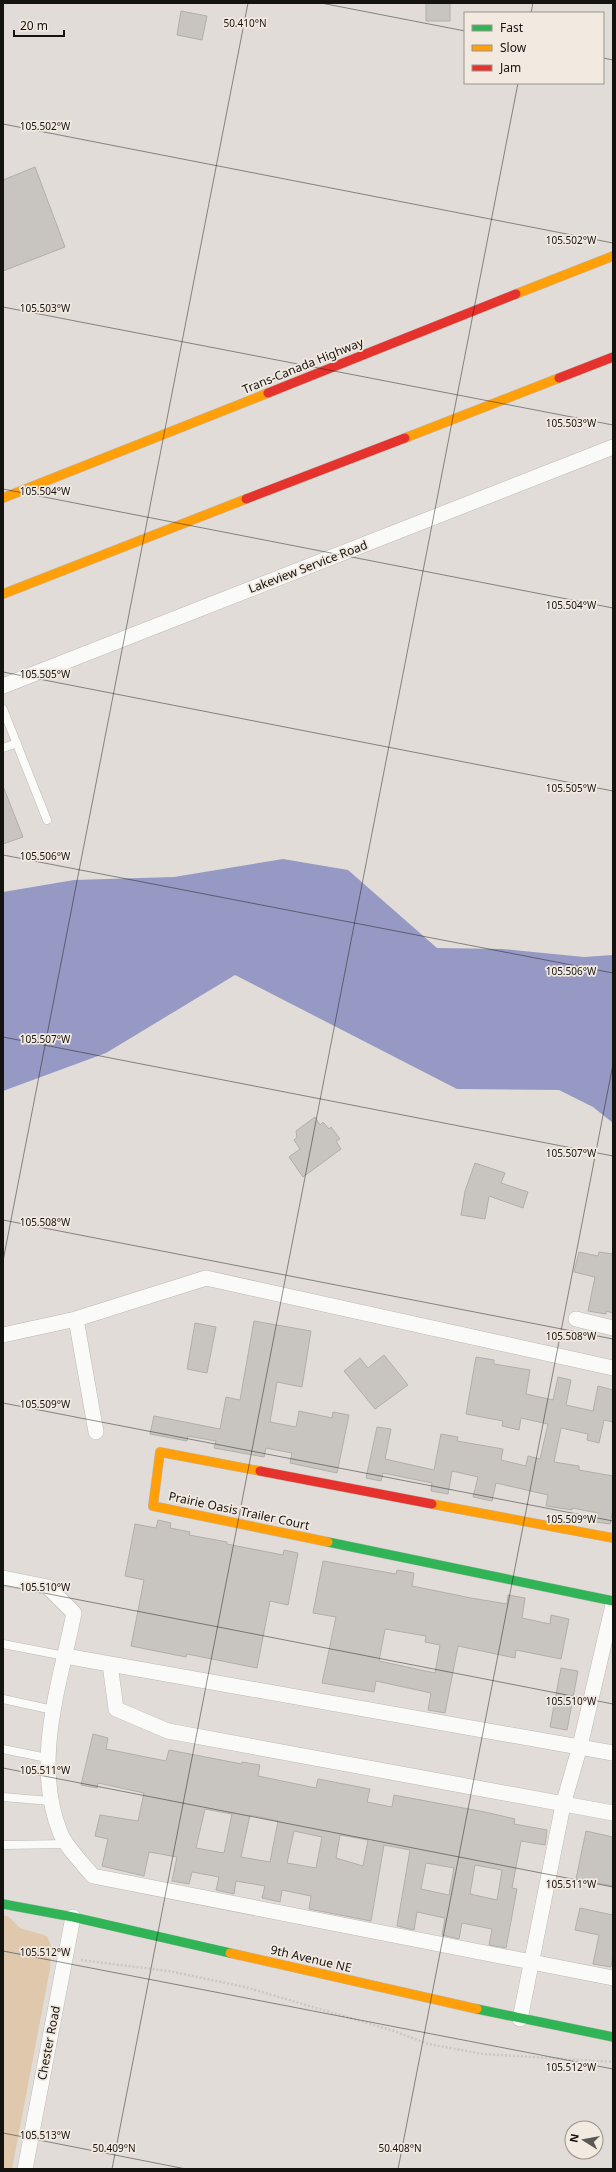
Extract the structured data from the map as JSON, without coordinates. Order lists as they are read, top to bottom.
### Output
{
  "streets": {
    "main road": ["Trans-Canada Highway", "Prairie Oasis Trailer Court", "9th Avenue NE"],
    "street": ["Lakeview Service Road", "Chester Road"]
  },
  "crossings": [
    ["9th Avenue NE", "Chester Road"]
  ],
  "legend": ["Fast", "Slow", "Jam"],
  "scale_bar": "20 m",
  "north": "left",
  "coordinates": [
    "50.410°N",
    "105.502°W",
    "105.503°W",
    "105.504°W",
    "105.505°W",
    "105.506°W",
    "105.507°W",
    "105.508°W",
    "105.509°W",
    "105.510°W",
    "105.511°W",
    "105.512°W",
    "105.513°W",
    "50.409°N",
    "50.408°N"
  ]
}
